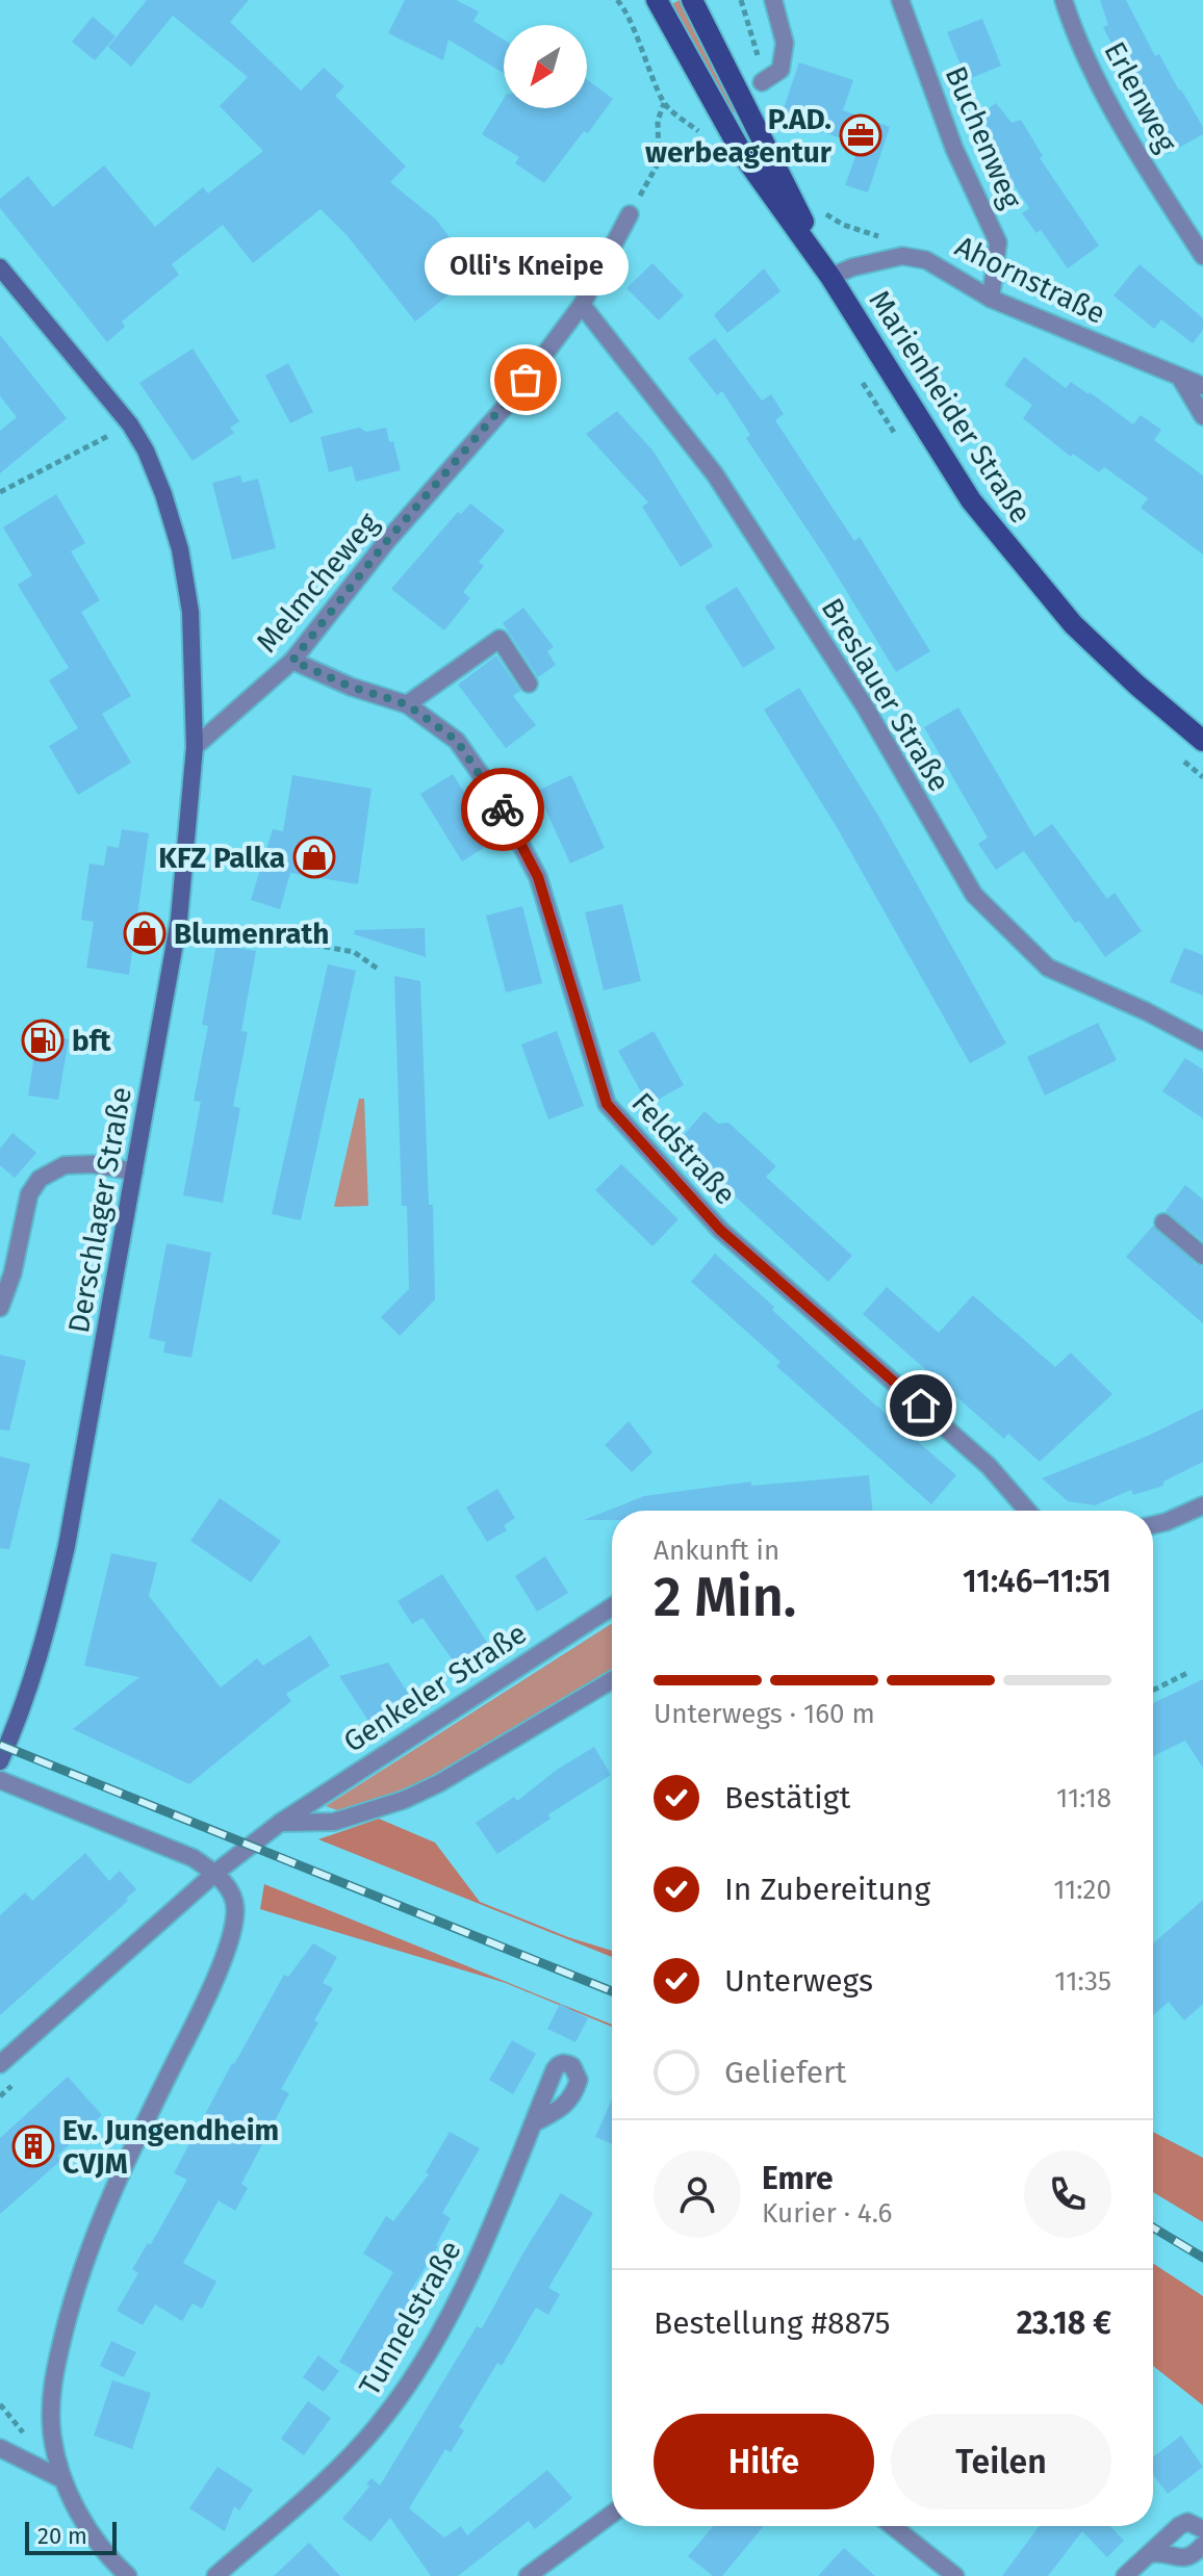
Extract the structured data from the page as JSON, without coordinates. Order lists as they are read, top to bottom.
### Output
{
  "streets": {
    "main road": ["Marienheider Straße", "Derschlager Straße"],
    "street": [
      "Erlenweg",
      "Buchenweg",
      "Ahornstraße",
      "Melmcheweg",
      "Breslauer Straße",
      "Feldstraße",
      "Genkeler Straße",
      "Tunnelstraße"
    ]
  },
  "crossings": [
    ["Buchenweg", "Ahornstraße"],
    ["Ahornstraße", "Marienheider Straße"],
    ["Melmcheweg", "Breslauer Straße"],
    ["Melmcheweg", "Feldstraße"],
    ["Melmcheweg", "Derschlager Straße"]
  ],
  "places": {
    "office": ["P.AD. werbeagentur"],
    "other": ["Olli's Kneipe"],
    "shop": ["KFZ Palka", "Blumenrath"],
    "fuel station": ["bft"],
    "building": ["Ev. Jungendheim CVJM"]
  },
  "scale_bar": "20 m",
  "north": "bottom left",
  "page": {
    "bubble": "Olli's Kneipe",
    "heading": ["2 Min.", "Ankunft in", "11:46–11:51"],
    "panel": [
      "Emre",
      "Kurier · 4.6",
      "Bestellung #8875",
      "23.18 €"
    ],
    "bar": "Unterwegs · 160 m",
    "list": [
      ["Bestätigt", "11:18"],
      ["In Zubereitung", "11:20"],
      ["Unterwegs", "11:35"],
      "Geliefert"
    ],
    "buttons": ["Hilfe", "Teilen"],
    "scale": "20 m"
  }
}
